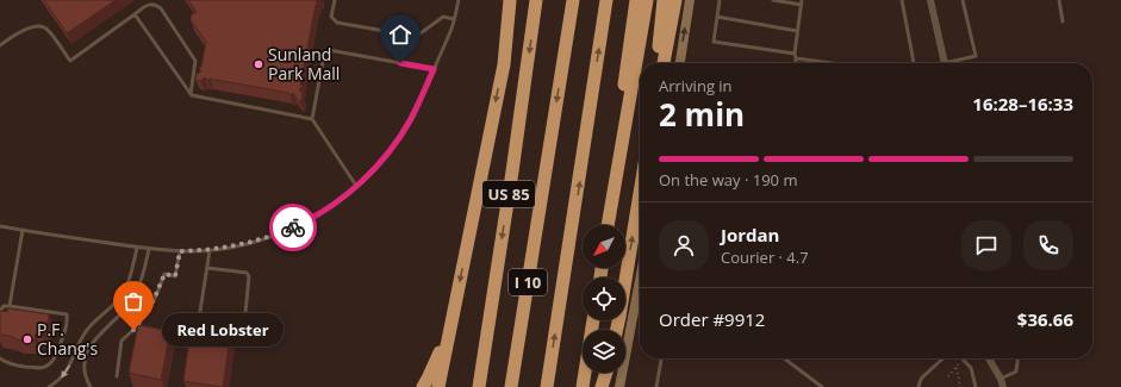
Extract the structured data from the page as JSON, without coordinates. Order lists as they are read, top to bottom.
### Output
{
  "streets": {
    "highway": ["US 85", "I 10"]
  },
  "places": ["Sunland Park Mall", "Red Lobster", "P.F. Chang's"],
  "north": "bottom left",
  "page": {
    "heading": ["2 min", "Arriving in", "16:28–16:33"],
    "panel": [
      "Jordan",
      "Courier · 4.7",
      "Order #9912",
      "$36.66"
    ],
    "bar": "On the way · 190 m",
    "bubble": "Red Lobster"
  }
}
